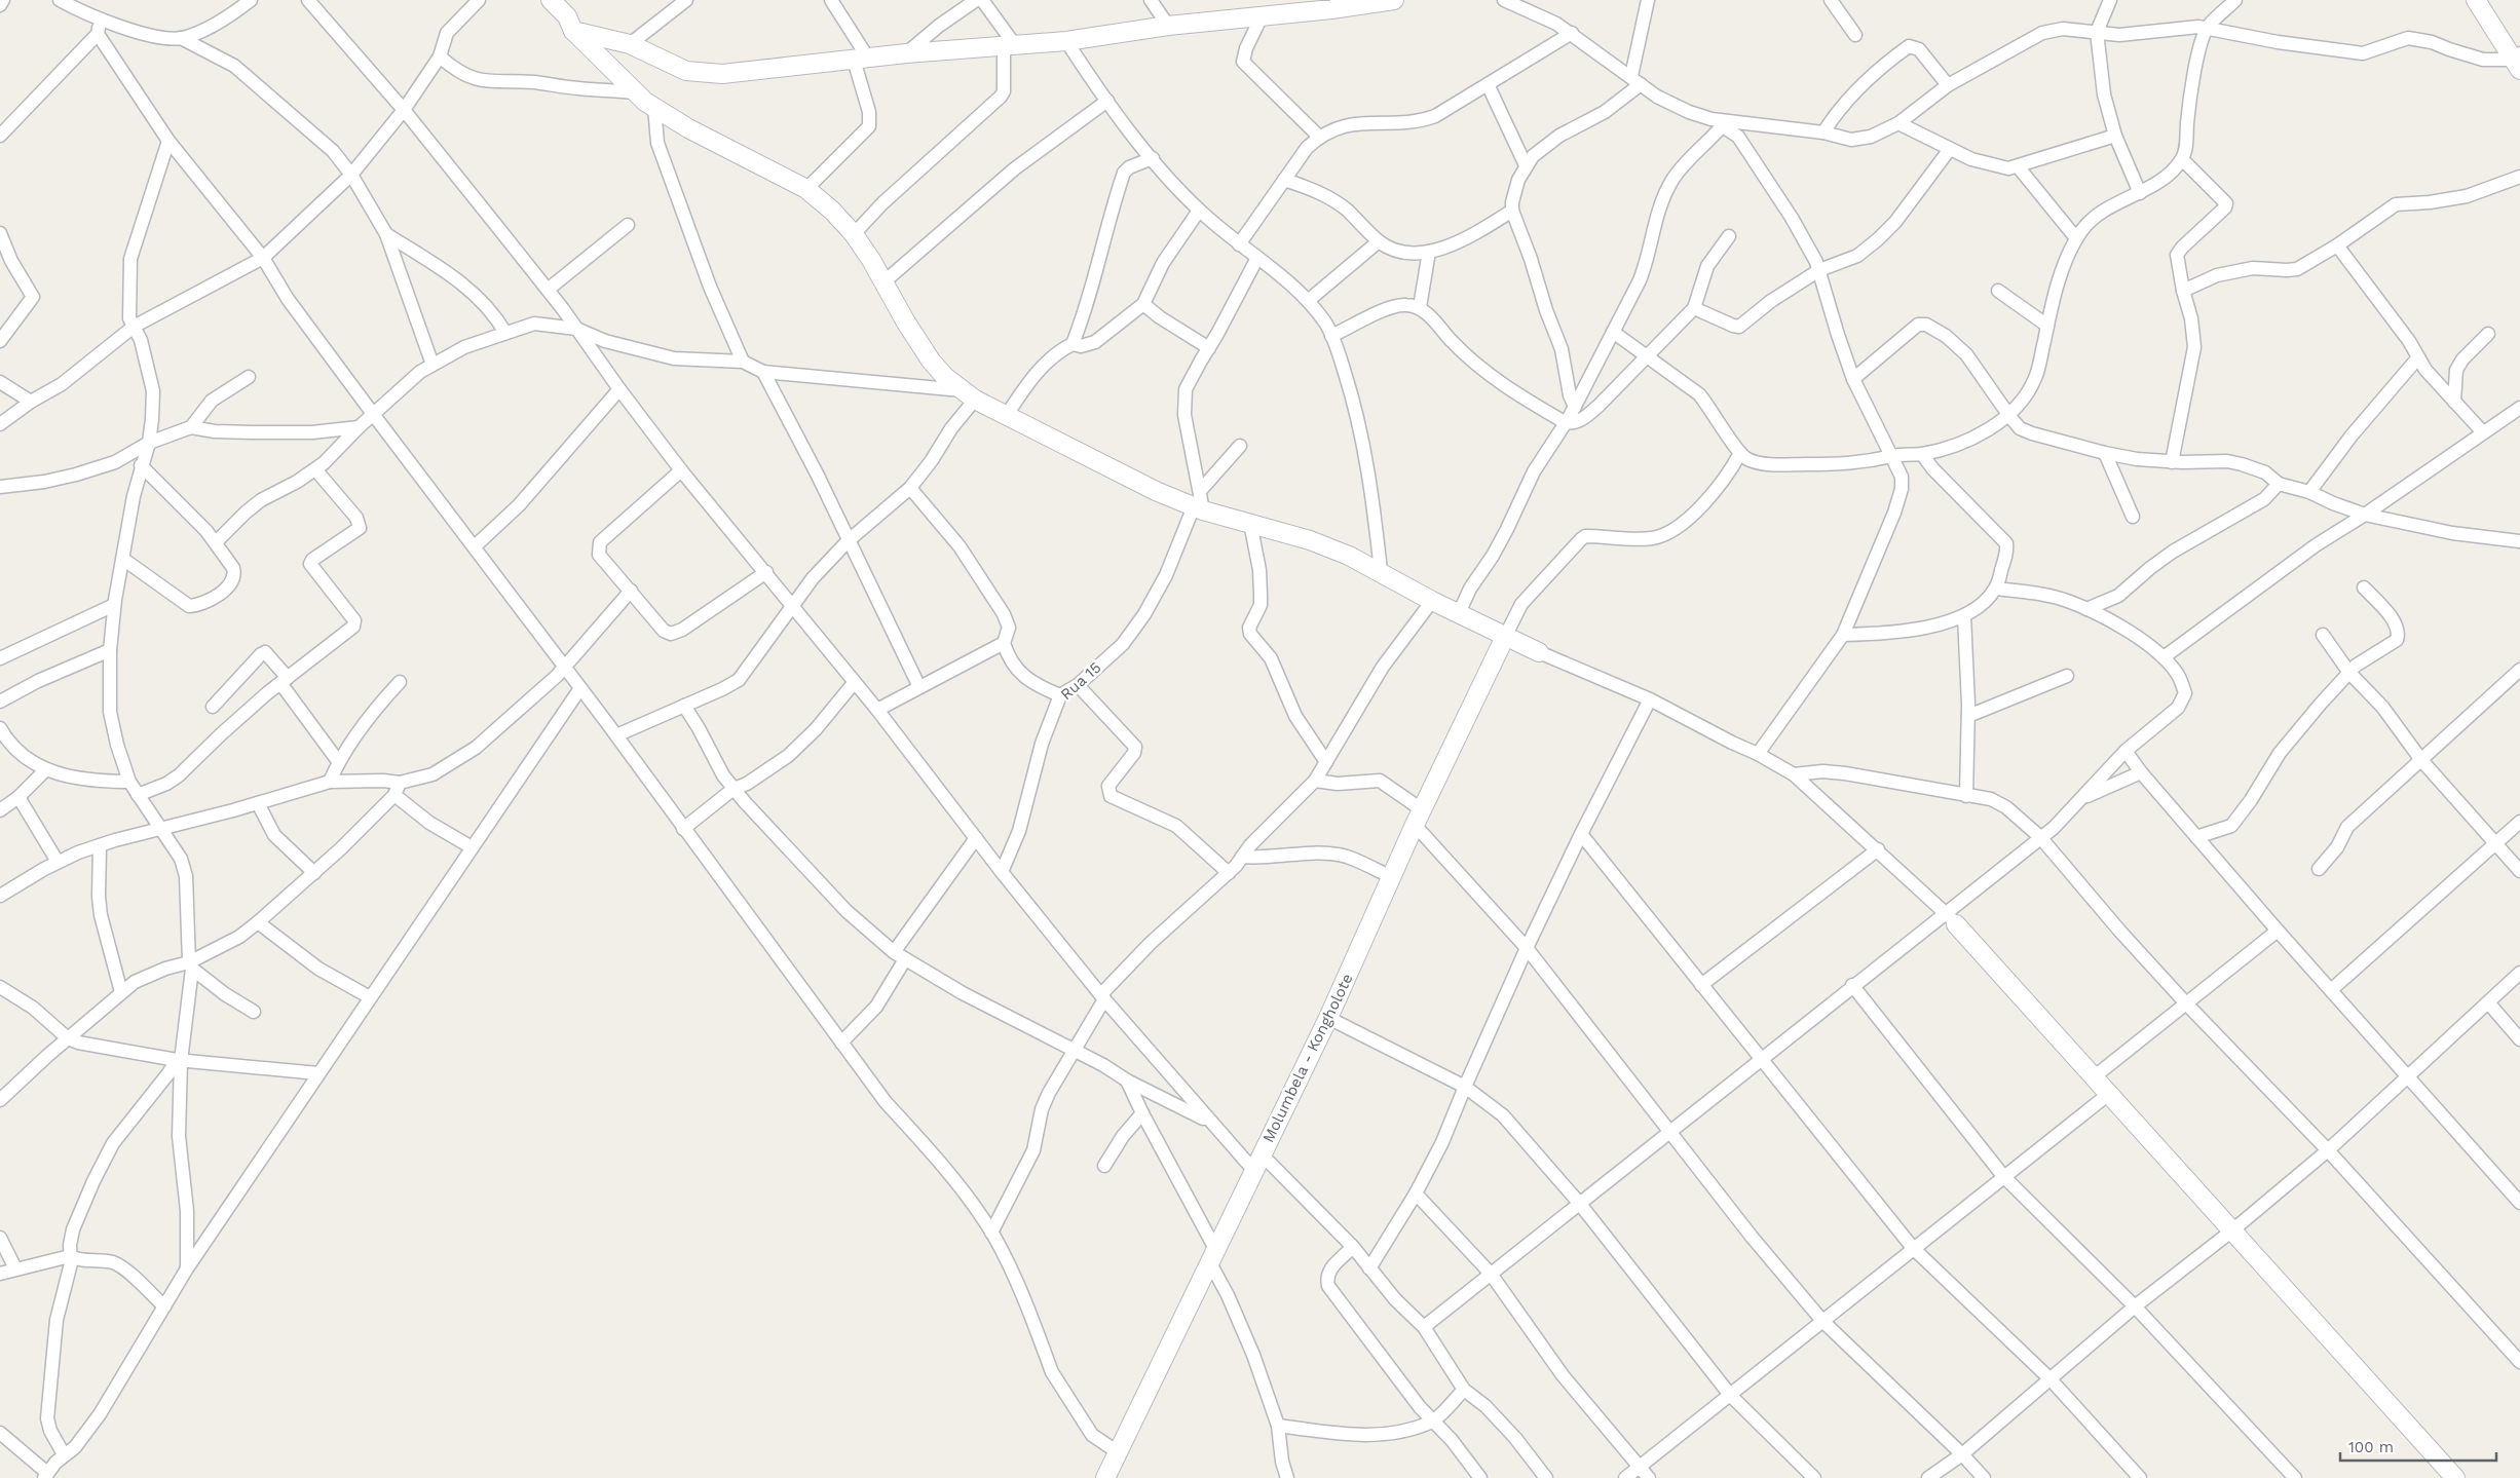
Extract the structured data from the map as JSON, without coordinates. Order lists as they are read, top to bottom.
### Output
{
  "streets": {
    "street": ["Rua 15", "Molumbela - Kongholote"]
  },
  "scale_bar": "100 m"
}
